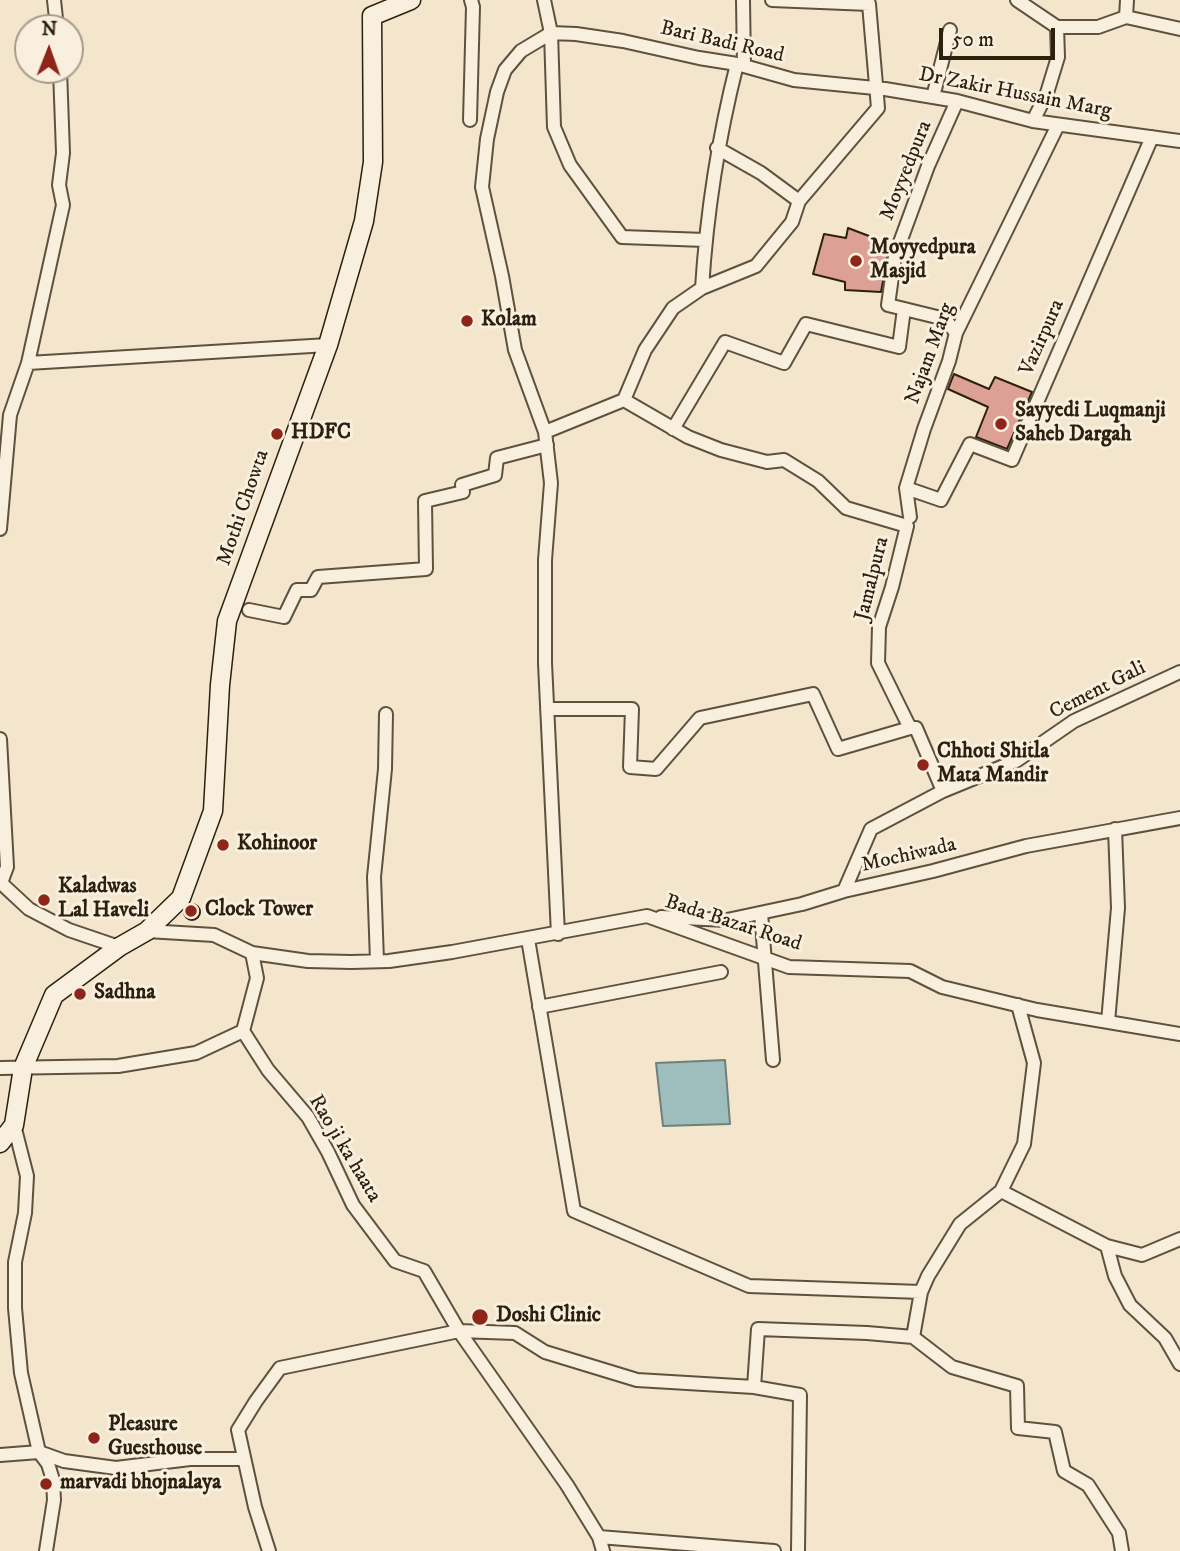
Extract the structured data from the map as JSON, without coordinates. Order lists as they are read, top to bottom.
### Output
{
  "streets": {
    "main road": ["Mothi Chowta"],
    "street": [
      "Bari Badi Road",
      "Dr Zakir Hussain Marg",
      "Moyyedpura",
      "Vazirpura",
      "Najam Marg",
      "Jamalpura",
      "Cement Gali",
      "Mochiwada",
      "Bada Bazar Road",
      "Rao ji ka haata"
    ]
  },
  "crossings": [
    ["Bari Badi Road", "Dr Zakir Hussain Marg"],
    ["Dr Zakir Hussain Marg", "Moyyedpura"],
    ["Dr Zakir Hussain Marg", "Vazirpura"],
    ["Dr Zakir Hussain Marg", "Najam Marg"],
    ["Vazirpura", "Najam Marg"],
    ["Mothi Chowta", "Bada Bazar Road"],
    ["Jamalpura", "Cement Gali"],
    ["Cement Gali", "Mochiwada"],
    ["Mochiwada", "Bada Bazar Road"]
  ],
  "places": [
    "Moyyedpura Masjid",
    "Kolam",
    "Sayyedi Luqmanji Saheb Dargah",
    "HDFC",
    "Chhoti Shitla Mata Mandir",
    "Kohinoor",
    "Kaladwas Lal Haveli",
    "Clock Tower",
    "Sadhna",
    "Doshi Clinic",
    "Pleasure Guesthouse",
    "marvadi bhojnalaya"
  ],
  "scale_bar": "50 m",
  "north": "top"
}
